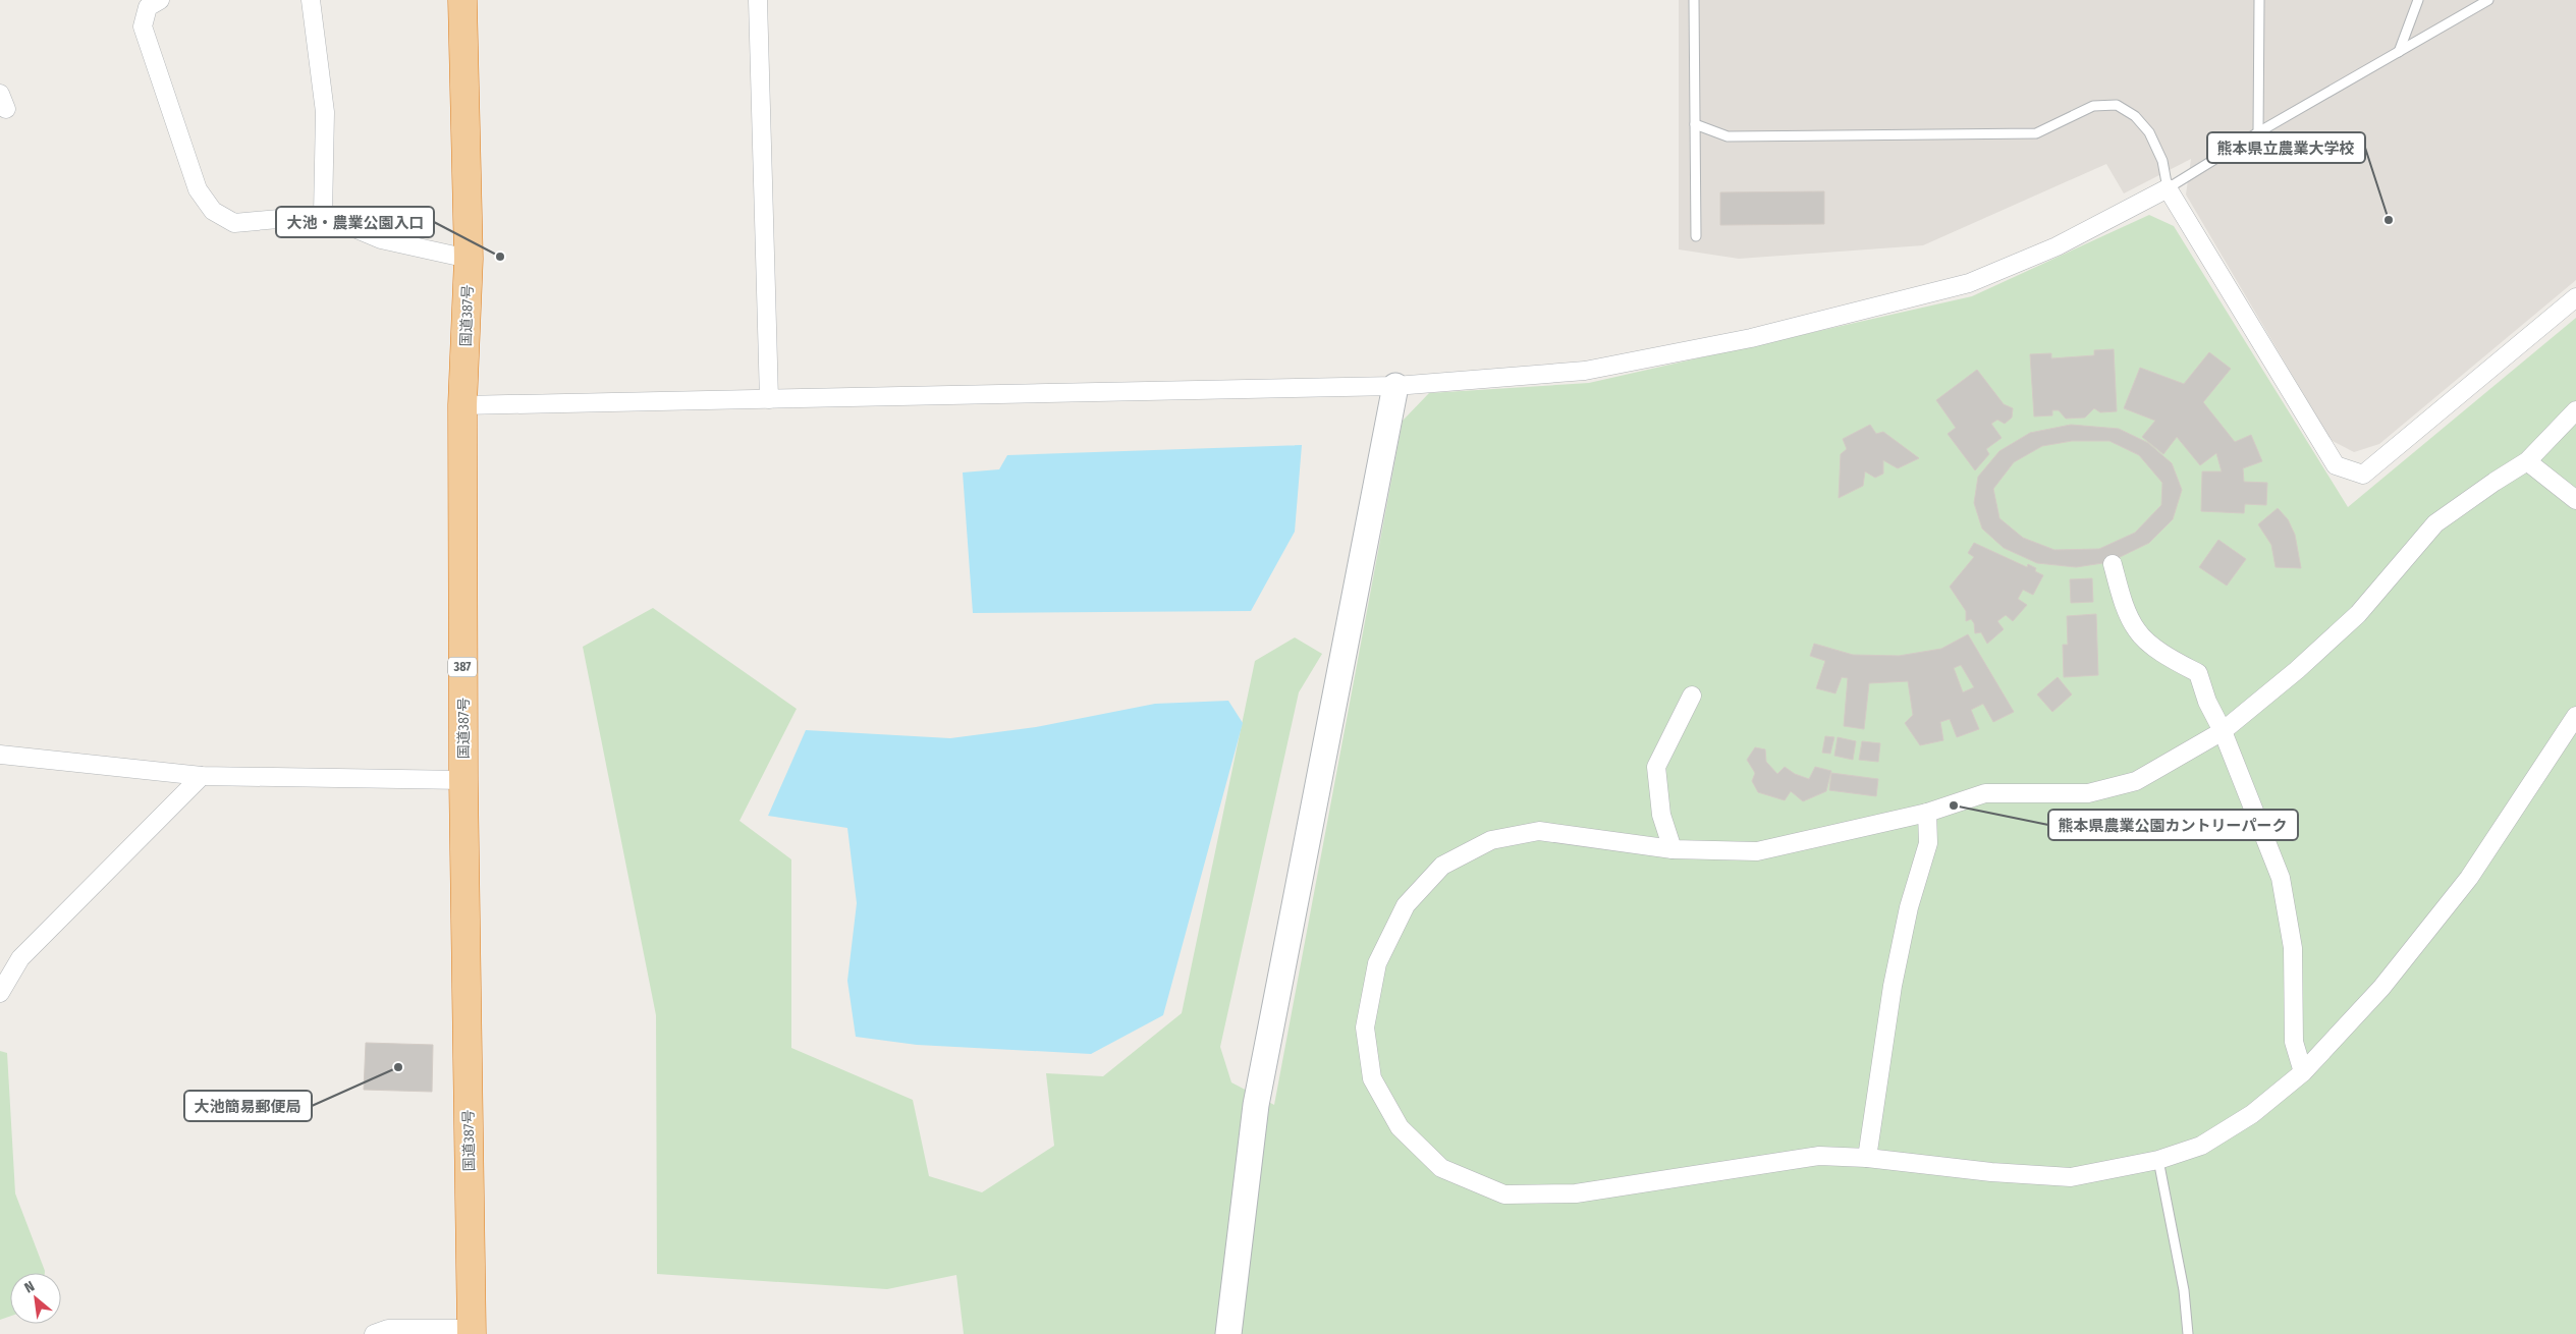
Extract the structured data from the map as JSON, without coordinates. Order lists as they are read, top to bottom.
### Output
{
  "streets": {
    "highway": ["国道387号", "387"]
  },
  "places": [
    "熊本県立農業大学校",
    "大池・農業公園入口",
    "熊本県農業公園カントリーパーク",
    "大池簡易郵便局"
  ],
  "north": "top left"
}
